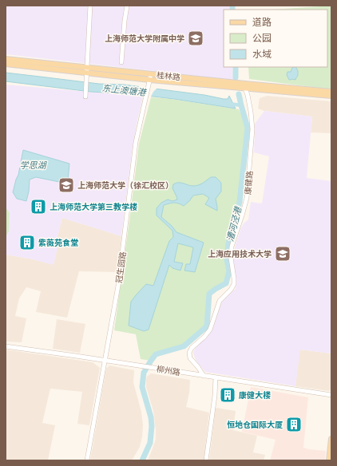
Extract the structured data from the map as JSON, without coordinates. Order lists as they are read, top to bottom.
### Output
{
  "streets": {
    "main road": ["桂林路"],
    "street": ["康健路", "冠生园路", "柳州路"]
  },
  "crossings": [
    ["桂林路", "康健路"],
    ["桂林路", "冠生园路"],
    ["康健路", "柳州路"],
    ["冠生园路", "柳州路"]
  ],
  "water": ["东上澳塘港", "学思湖", "漕河泾港"],
  "places": {
    "school or university": ["上海师范大学附属中学", "上海师范大学（徐汇校区）", "上海应用技术大学"],
    "building": [
      "上海师范大学第三教学楼",
      "紫薇苑食堂",
      "康健大楼",
      "恒地仓国际大厦"
    ]
  },
  "legend": ["道路", "公园", "水域"]
}
